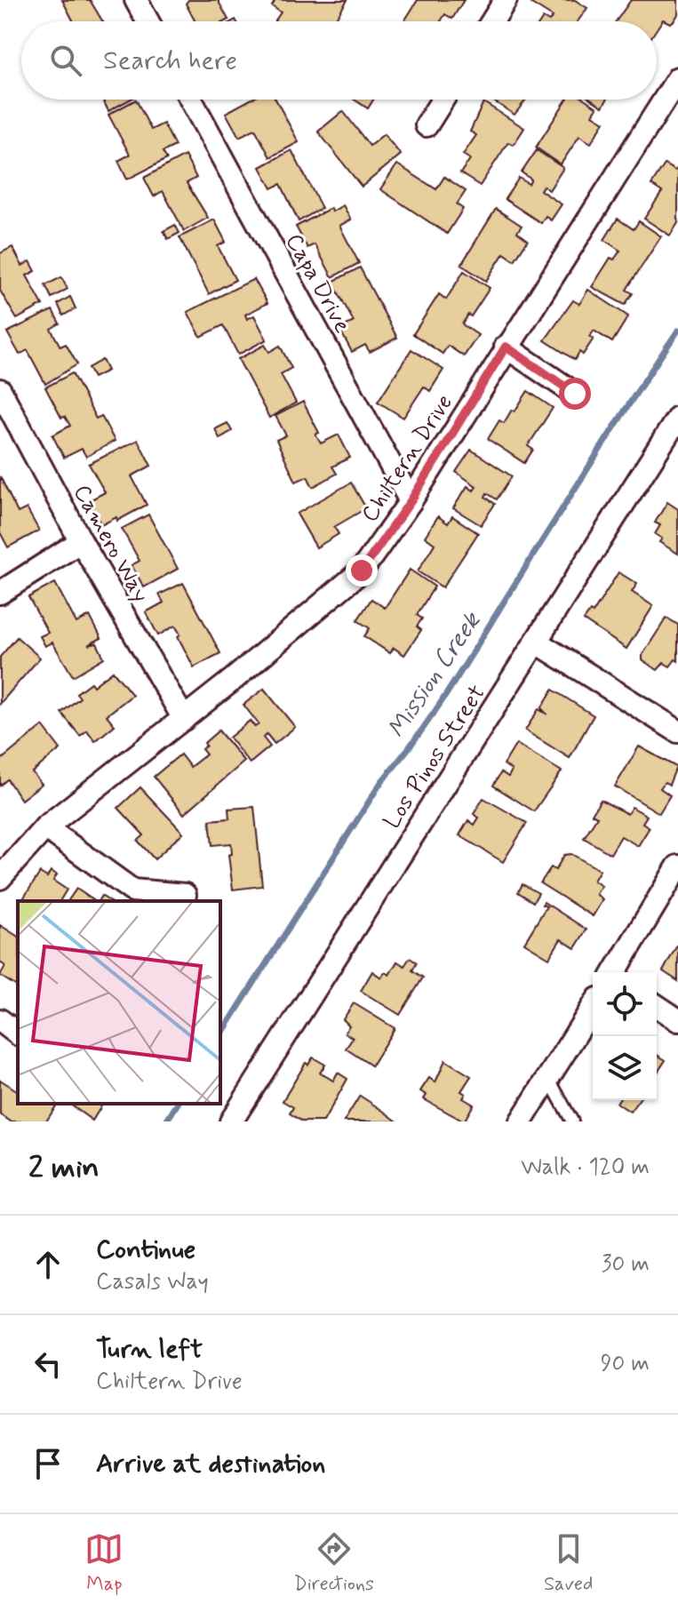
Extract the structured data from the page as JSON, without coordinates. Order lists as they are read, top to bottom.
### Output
{
  "streets": {
    "street": [
      "Capa Drive",
      "Chiltern Drive",
      "Camero Way",
      "Los Pinos Street"
    ]
  },
  "crossings": [
    ["Capa Drive", "Chiltern Drive"],
    ["Chiltern Drive", "Camero Way"]
  ],
  "water": ["Mission Creek"],
  "page": {
    "search": "Search here",
    "heading": ["2 min", "Walk · 120 m"],
    "list": [
      ["Continue", "Casals Way", "30 m"],
      ["Turn left", "Chiltern Drive", "90 m"],
      "Arrive at destination"
    ],
    "nav": ["Map", "Directions", "Saved"]
  }
}
